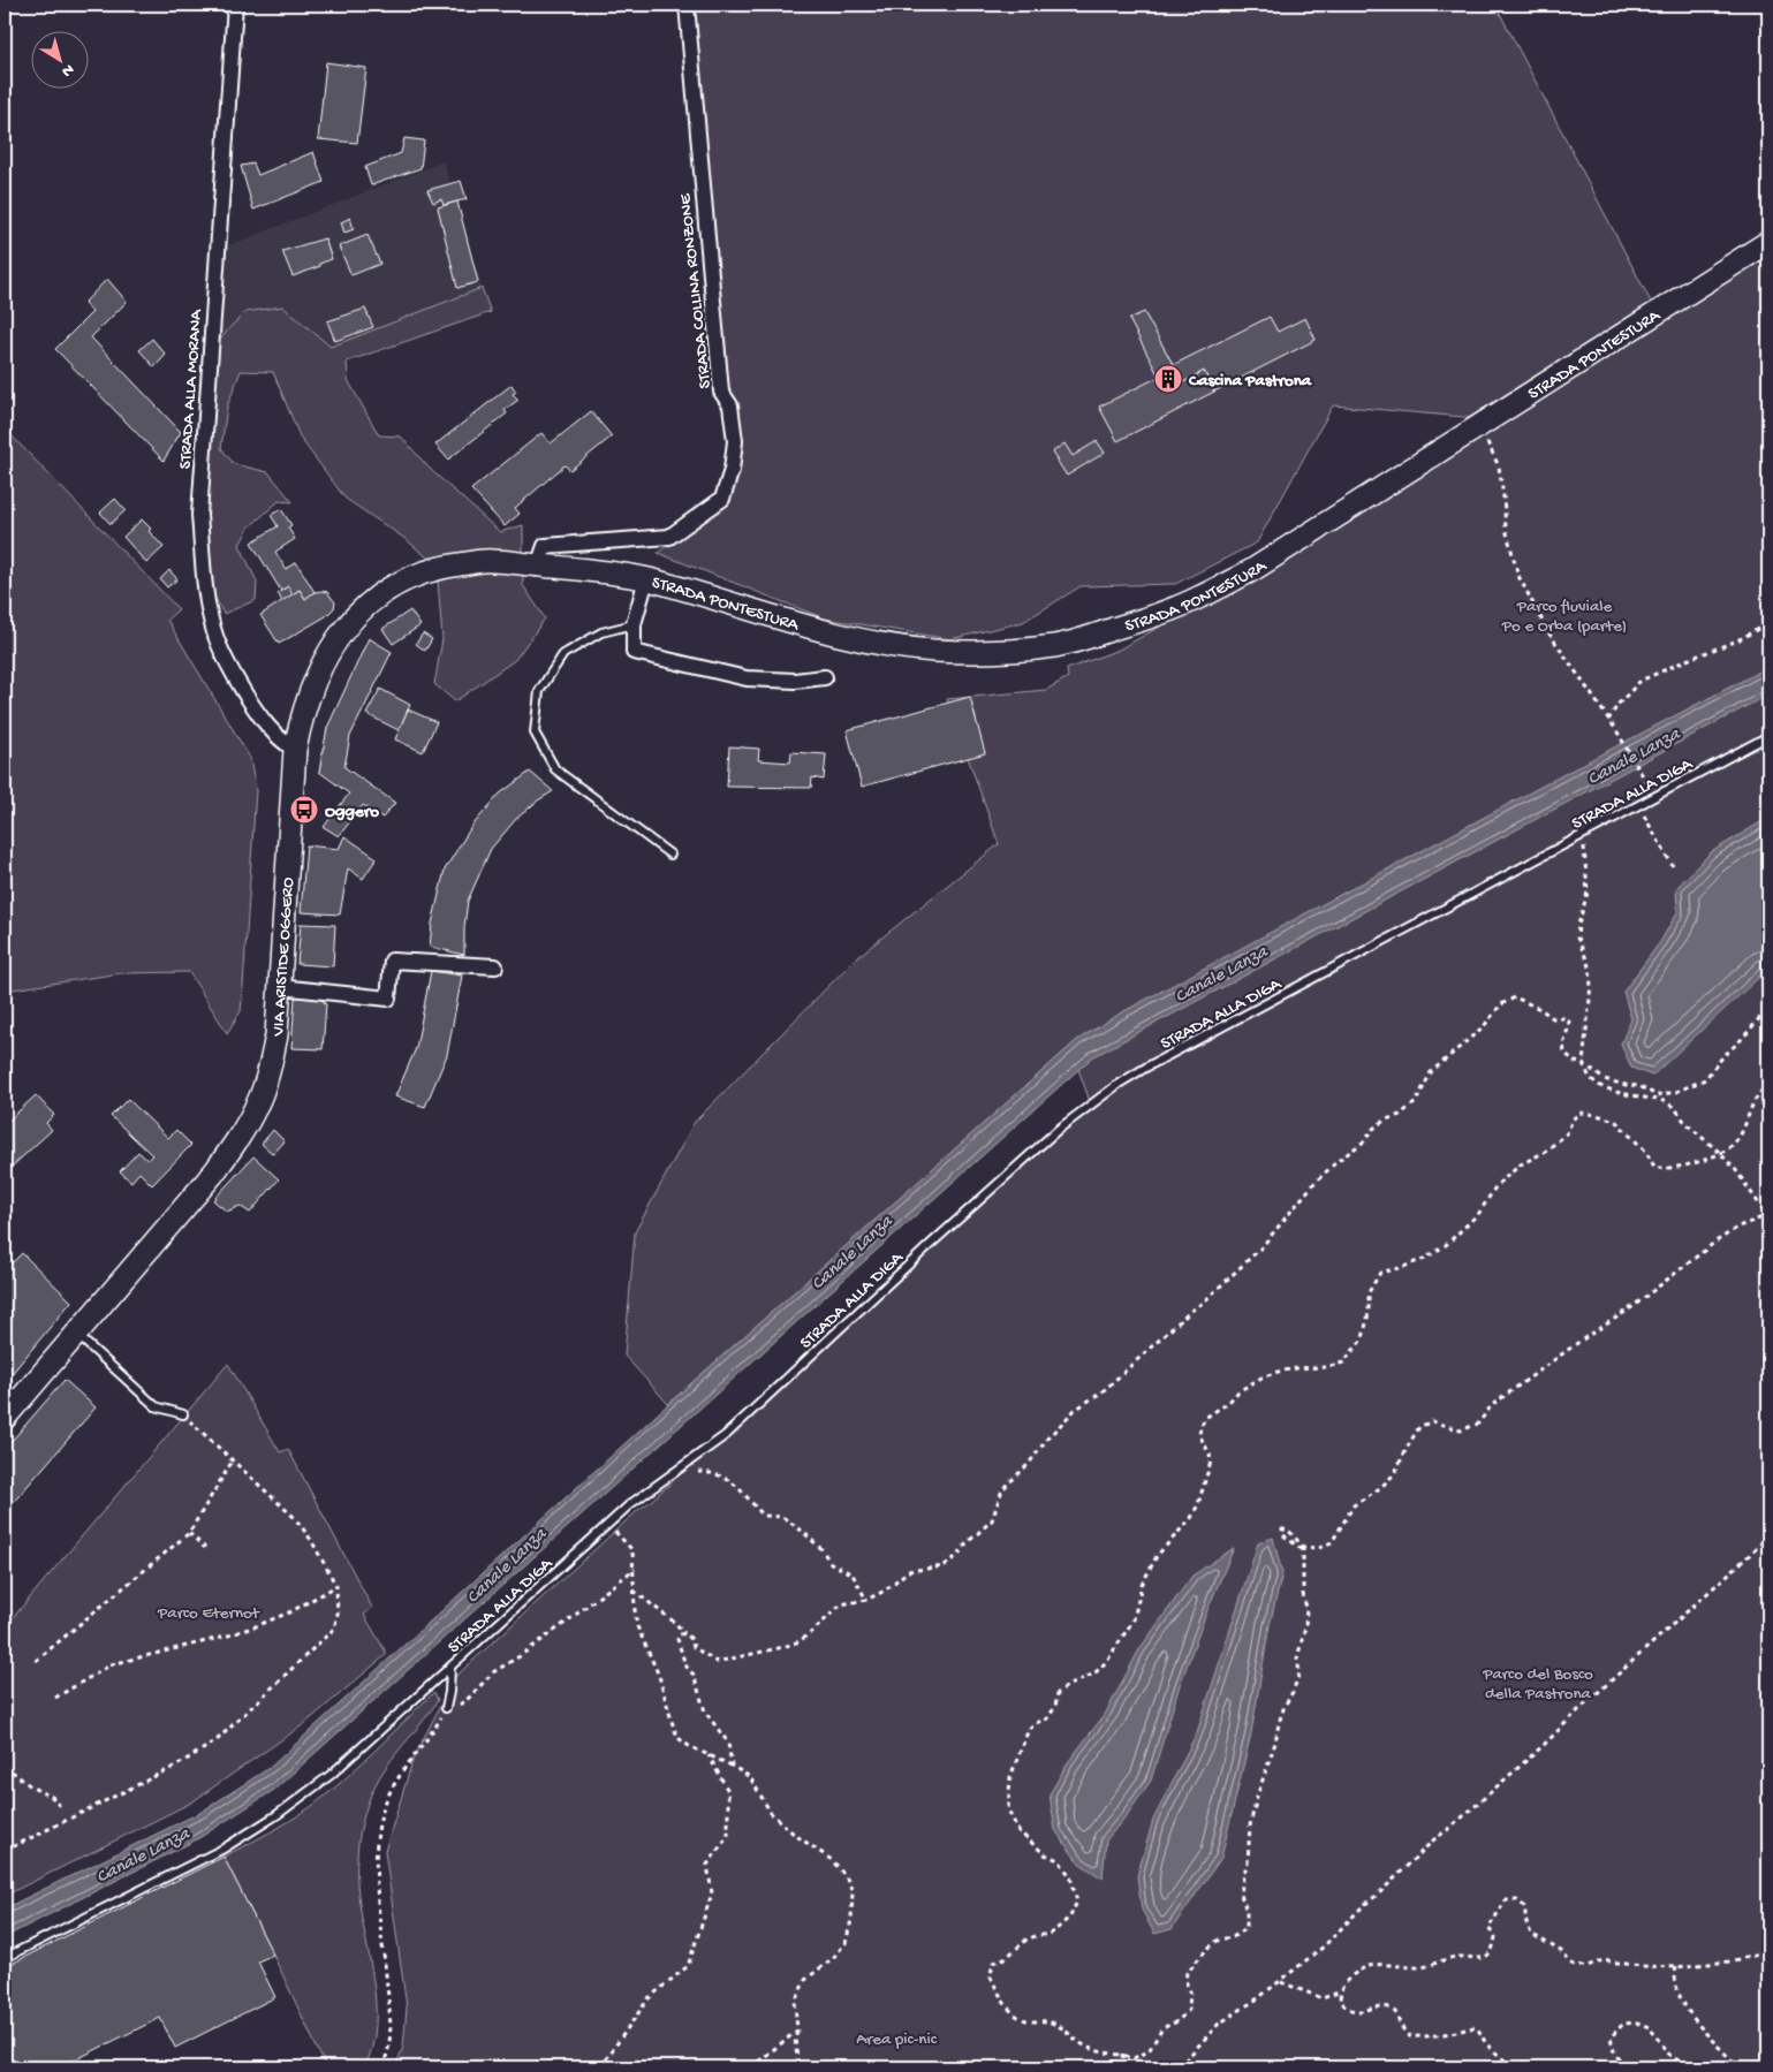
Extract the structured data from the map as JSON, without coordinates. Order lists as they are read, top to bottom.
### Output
{
  "streets": {
    "main road": ["STRADA PONTESTURA", "VIA ARISTIDE OGGERO"],
    "street": ["STRADA COLLINA RONZONE", "STRADA ALLA MORANA"],
    "lane": ["STRADA ALLA DIGA"]
  },
  "crossings": [
    ["STRADA COLLINA RONZONE", "STRADA PONTESTURA"],
    ["STRADA COLLINA RONZONE", "VIA ARISTIDE OGGERO"],
    ["STRADA PONTESTURA", "VIA ARISTIDE OGGERO"],
    ["STRADA ALLA MORANA", "VIA ARISTIDE OGGERO"]
  ],
  "water": ["Canale Lanza"],
  "parks": [
    "Parco fluviale Po e Orba (parte)",
    "Parco Eternot",
    "Parco del Bosco della Pastrona",
    "Area pic-nic"
  ],
  "places": {
    "building": ["Cascina Pastrona"],
    "bus stop": ["Oggero"]
  },
  "north": "bottom right"
}
